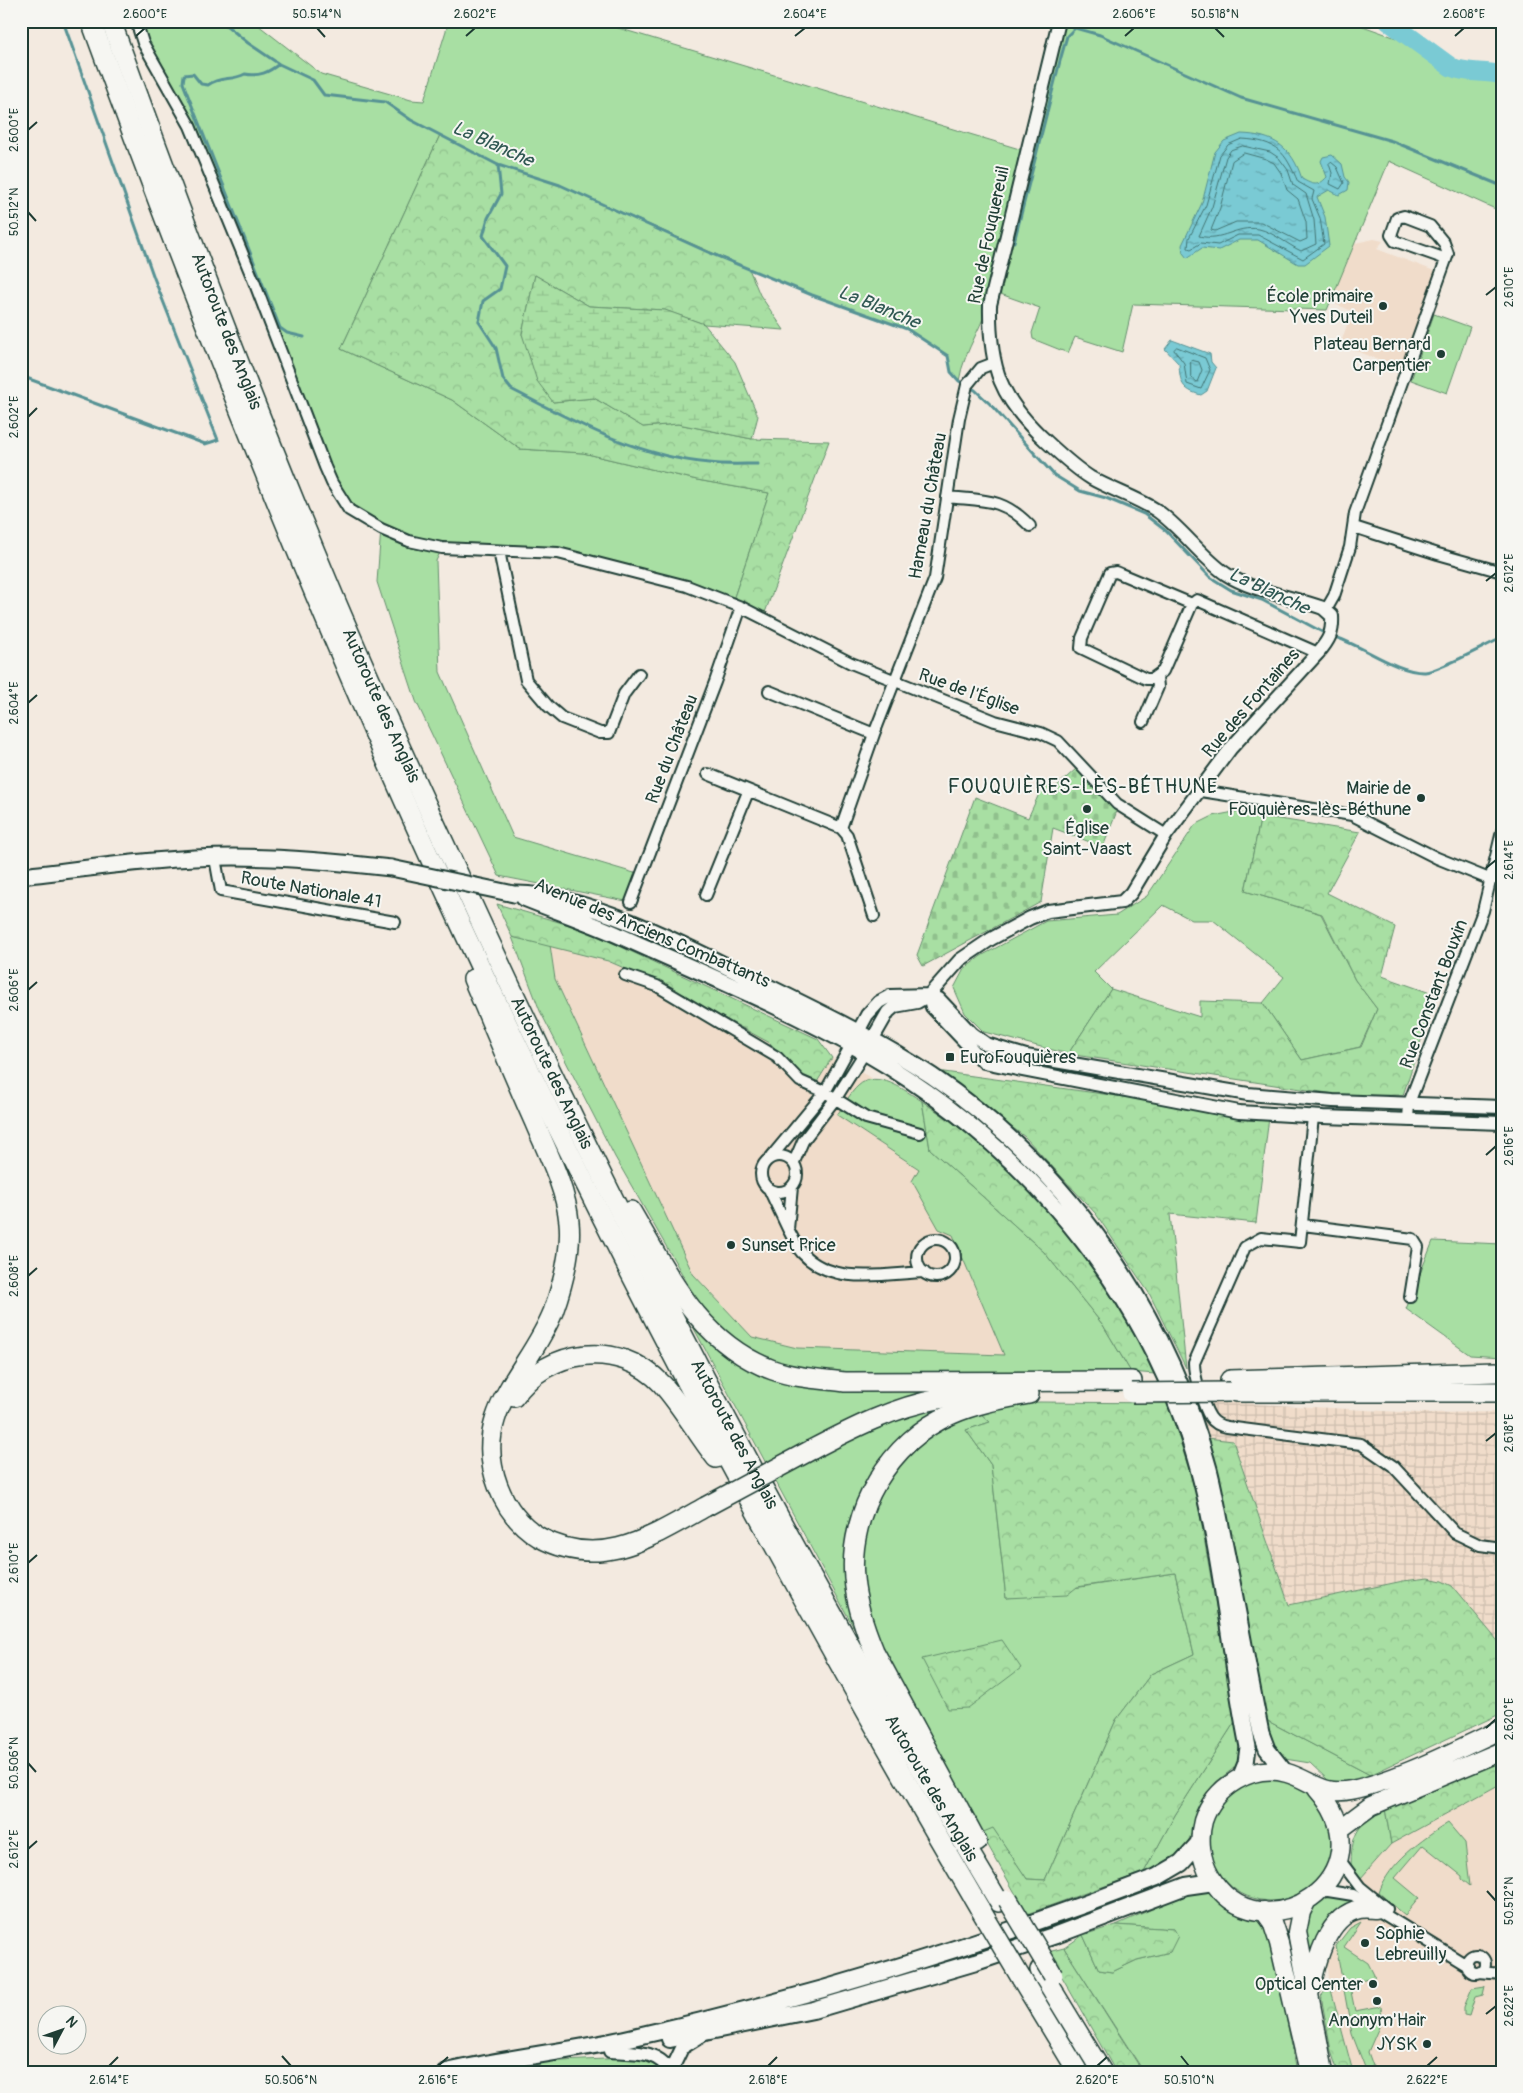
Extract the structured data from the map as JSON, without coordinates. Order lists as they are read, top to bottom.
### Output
{
  "streets": {
    "highway": ["Autoroute des Anglais"],
    "main road": ["Avenue des Anciens Combattants"],
    "street": [
      "Rue de Fouquereuil",
      "Hameau du Château",
      "Rue de l'Église",
      "Rue des Fontaines",
      "Rue du Château",
      "Route Nationale 41",
      "Rue Constant Bouxin"
    ]
  },
  "crossings": [
    ["Rue de Fouquereuil", "Hameau du Château"],
    ["Rue de Fouquereuil", "Rue des Fontaines"],
    ["Hameau du Château", "Rue de l'Église"],
    ["Rue de l'Église", "Rue des Fontaines"],
    ["Rue de l'Église", "Rue du Château"],
    ["Route Nationale 41", "Avenue des Anciens Combattants"]
  ],
  "districts": ["FOUQUIÈRES-LÈS-BÉTHUNE"],
  "water": ["La Blanche"],
  "places": {
    "other": [
      "École primaire Yves Duteil",
      "Plateau Bernard Carpentier",
      "Mairie de Fouquières-lès-Béthune",
      "Église Saint-Vaast",
      "Sunset Price",
      "Sophie Lebreuilly",
      "Optical Center",
      "Anonym'Hair",
      "JYSK"
    ],
    "transit": ["EuroFouquières"]
  },
  "north": "top right",
  "coordinates": [
    "2.600°E",
    "50.514°N",
    "2.602°E",
    "2.604°E",
    "2.606°E",
    "50.518°N",
    "2.608°E",
    "50.512°N",
    "2.610°E",
    "2.612°E",
    "2.614°E",
    "2.616°E",
    "2.618°E",
    "2.620°E",
    "50.506°N",
    "2.622°E",
    "50.510°N"
  ]
}
